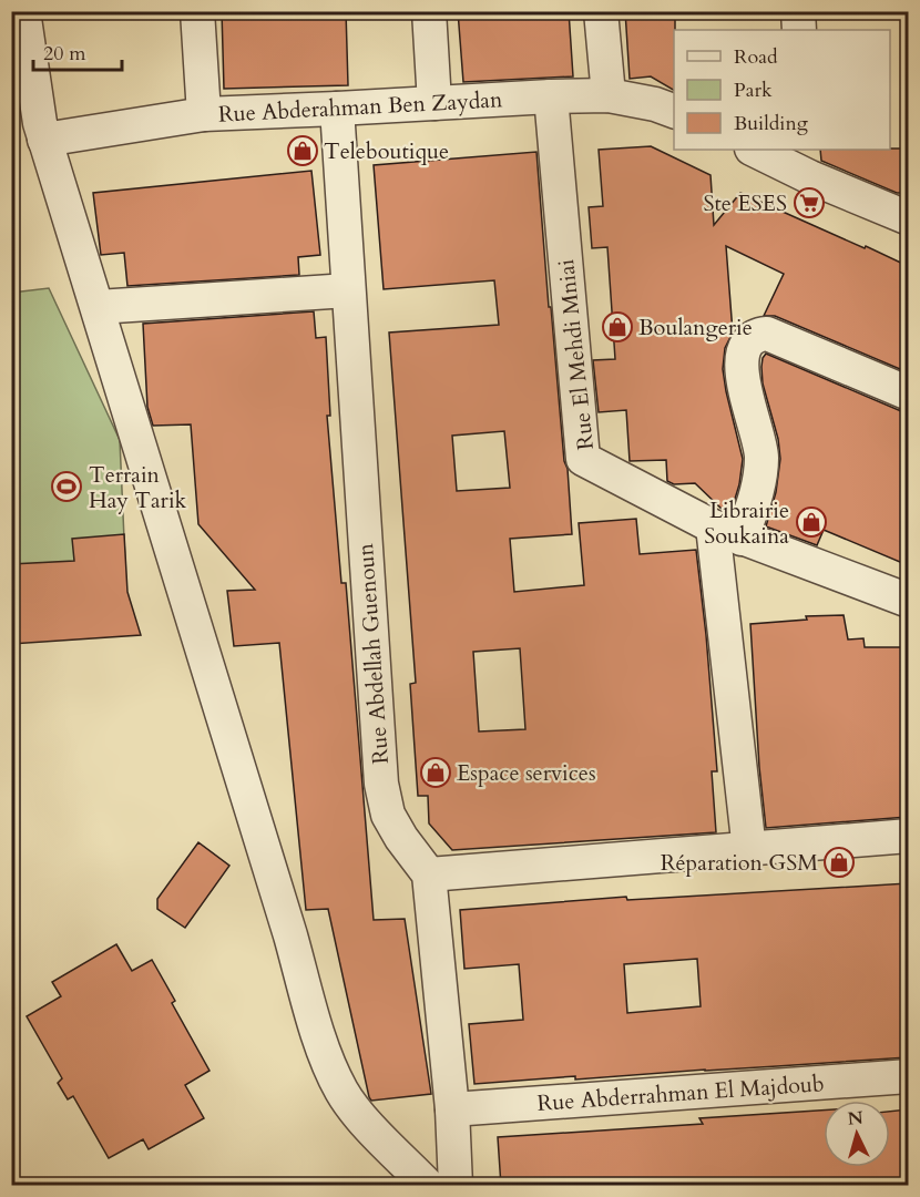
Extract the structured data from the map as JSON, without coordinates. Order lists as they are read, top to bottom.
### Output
{
  "streets": {
    "street": [
      "Rue Abderahman Ben Zaydan",
      "Rue El Mehdi Mniai",
      "Rue Abdellah Guenoun",
      "Rue Abderrahman El Majdoub"
    ]
  },
  "crossings": [
    ["Rue Abderahman Ben Zaydan", "Rue El Mehdi Mniai"],
    ["Rue Abderahman Ben Zaydan", "Rue Abdellah Guenoun"]
  ],
  "places": {
    "shop": [
      "Teleboutique",
      "Boulangerie",
      "Librairie Soukaina",
      "Espace services",
      "Réparation GSM"
    ],
    "supermarket": ["Ste ESES"],
    "sports": ["Terrain Hay Tarik"]
  },
  "legend": ["Road", "Park", "Building"],
  "scale_bar": "20 m",
  "north": "top"
}
